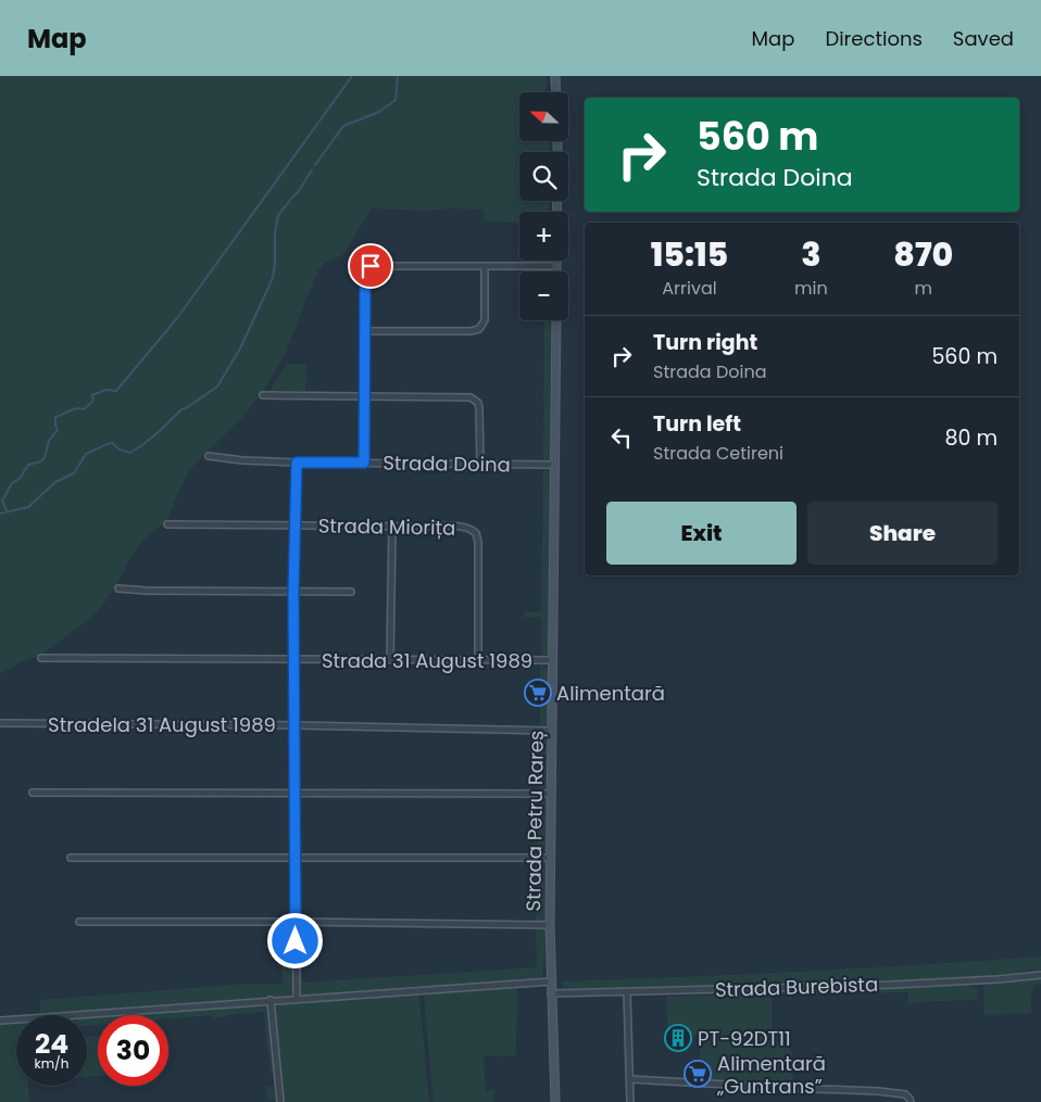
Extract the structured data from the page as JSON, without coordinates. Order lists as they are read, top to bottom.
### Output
{
  "streets": {
    "main road": ["Strada Petru Rareș"],
    "street": [
      "Strada Doina",
      "Strada Miorița",
      "Strada 31 August 1989",
      "Stradela 31 August 1989",
      "Strada Burebista"
    ]
  },
  "crossings": [
    ["Strada Doina", "Strada Petru Rareș"],
    ["Strada Miorița", "Strada 31 August 1989"],
    ["Strada 31 August 1989", "Strada Petru Rareș"],
    ["Stradela 31 August 1989", "Strada Petru Rareș"],
    ["Strada Petru Rareș", "Strada Burebista"]
  ],
  "places": {
    "supermarket": ["Alimentară", "Alimentară „Guntrans”"],
    "building": ["PT-92DT11"]
  },
  "north": "left",
  "page": {
    "header": "Map",
    "nav": ["Map", "Directions", "Saved"],
    "map_buttons": ["+", "−"],
    "turn": ["560 m", "Strada Doina"],
    "eta": [
      "15:15",
      "Arrival",
      "3",
      "min",
      "870",
      "m"
    ],
    "list": [
      {
        "name": "Turn right",
        "note": "Strada Doina",
        "value": "560 m"
      },
      {
        "name": "Turn left",
        "note": "Strada Cetireni",
        "value": "80 m"
      }
    ],
    "buttons": ["Exit", "Share"],
    "speed": "24 km/h",
    "limit": "30"
  }
}
